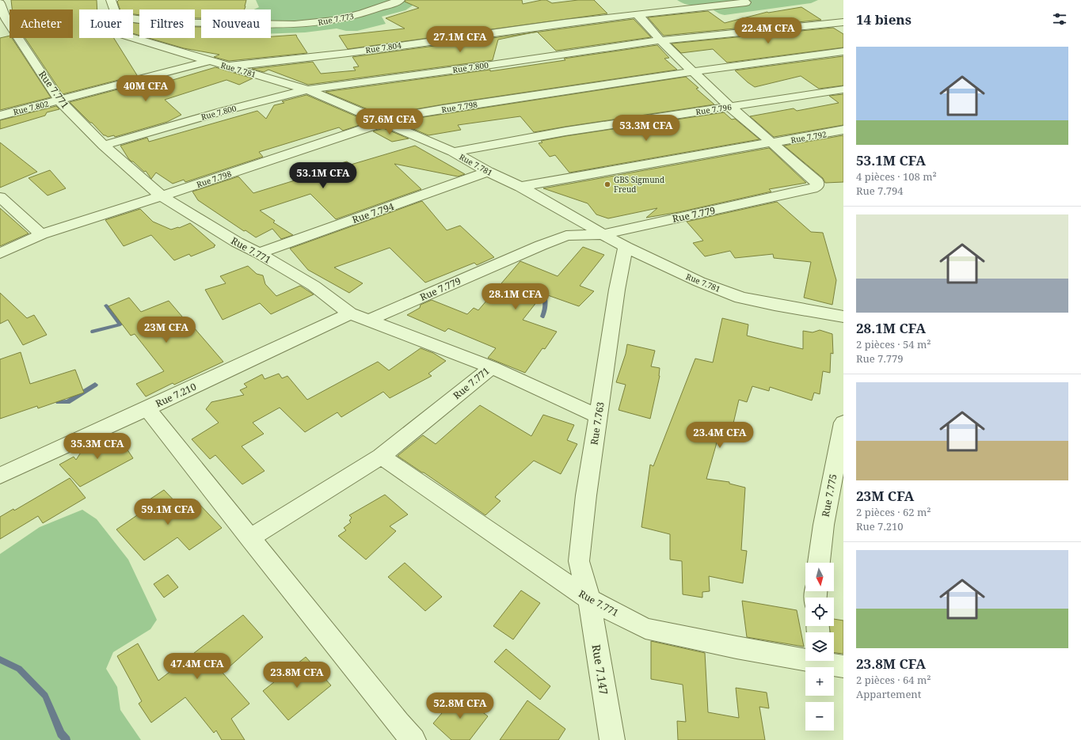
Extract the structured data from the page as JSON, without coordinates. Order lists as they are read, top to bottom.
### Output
{
  "streets": {
    "street": [
      "Rue 7.773",
      "Rue 7.804",
      "Rue 7.800",
      "Rue 7.781",
      "Rue 7.771",
      "Rue 7.798",
      "Rue 7.802",
      "Rue 7.796",
      "Rue 7.792",
      "Rue 7.794",
      "Rue 7.779",
      "Rue 7.210",
      "Rue 7.763",
      "Rue 7.775",
      "Rue 7.147"
    ]
  },
  "crossings": [
    ["Rue 7.804", "Rue 7.781"],
    ["Rue 7.800", "Rue 7.781"],
    ["Rue 7.800", "Rue 7.771"],
    ["Rue 7.800", "Rue 7.779"],
    ["Rue 7.781", "Rue 7.798"],
    ["Rue 7.781", "Rue 7.802"],
    ["Rue 7.781", "Rue 7.796"],
    ["Rue 7.781", "Rue 7.792"],
    ["Rue 7.781", "Rue 7.794"],
    ["Rue 7.781", "Rue 7.779"],
    ["Rue 7.781", "Rue 7.763"],
    ["Rue 7.771", "Rue 7.798"],
    ["Rue 7.771", "Rue 7.802"],
    ["Rue 7.771", "Rue 7.794"],
    ["Rue 7.771", "Rue 7.779"],
    ["Rue 7.771", "Rue 7.210"],
    ["Rue 7.771", "Rue 7.763"],
    ["Rue 7.771", "Rue 7.147"],
    ["Rue 7.798", "Rue 7.779"],
    ["Rue 7.796", "Rue 7.779"],
    ["Rue 7.792", "Rue 7.779"],
    ["Rue 7.763", "Rue 7.147"]
  ],
  "places": ["GBS Sigmund Freud"],
  "north": "bottom",
  "page": {
    "heading": "14 biens",
    "chip": [
      "Acheter",
      "Louer",
      "Filtres",
      "Nouveau"
    ],
    "price": [
      "22.4M CFA",
      "27.1M CFA",
      "40M CFA",
      "57.6M CFA",
      "53.3M CFA",
      "53.1M CFA",
      "28.1M CFA",
      "23M CFA",
      "23.4M CFA",
      "35.3M CFA",
      "59.1M CFA",
      "47.4M CFA",
      "23.8M CFA",
      "52.8M CFA"
    ],
    "list": [
      {
        "name": "53.1M CFA",
        "note": "4 pièces · 108 m² · Rue 7.794"
      },
      {
        "name": "28.1M CFA",
        "note": "2 pièces · 54 m² · Rue 7.779"
      },
      {
        "name": "23M CFA",
        "note": "2 pièces · 62 m² · Rue 7.210"
      },
      {
        "name": "23.8M CFA",
        "note": "2 pièces · 64 m² · Appartement"
      }
    ],
    "map_buttons": ["+", "−"]
  }
}
